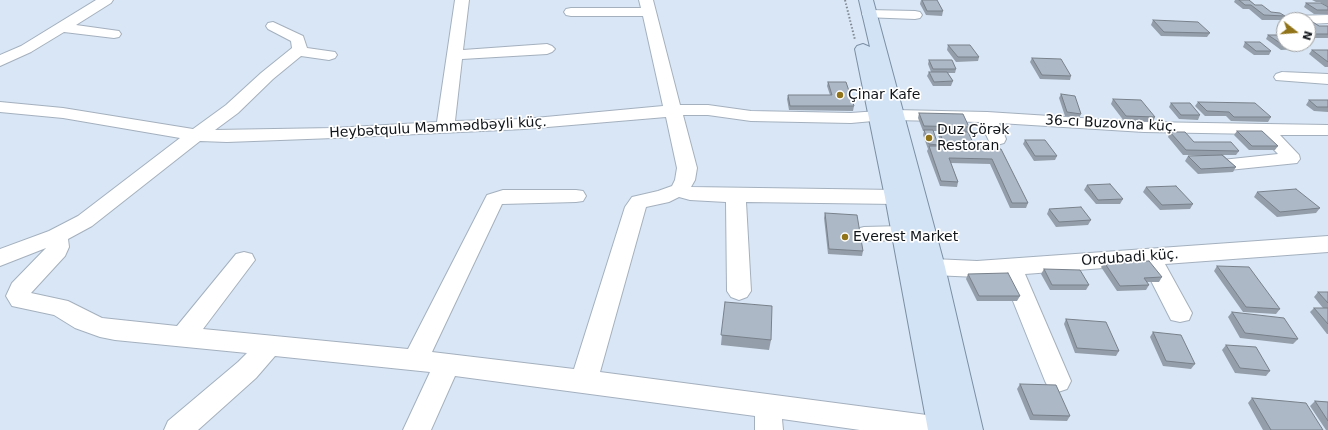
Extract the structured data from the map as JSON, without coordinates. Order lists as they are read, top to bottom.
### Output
{
  "streets": {
    "street": ["36-cı Buzovna küç.", "Heybətqulu Məmmədbəyli küç.", "Ordubadi küç."]
  },
  "crossings": [
    ["36-cı Buzovna küç.", "Heybətqulu Məmmədbəyli küç."]
  ],
  "places": ["Çinar Kafe", "Duz Çörək Restoran", "Everest Market"],
  "north": "right"
}
